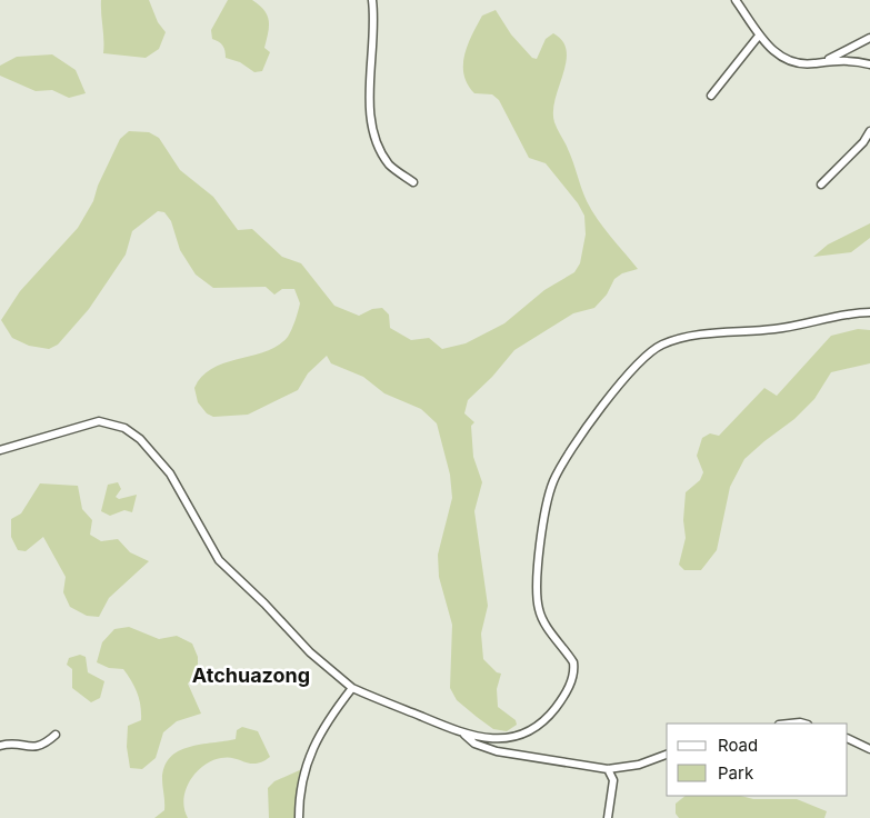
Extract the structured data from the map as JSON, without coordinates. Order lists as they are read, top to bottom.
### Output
{
  "districts": ["Atchuazong"],
  "legend": ["Road", "Park"]
}
